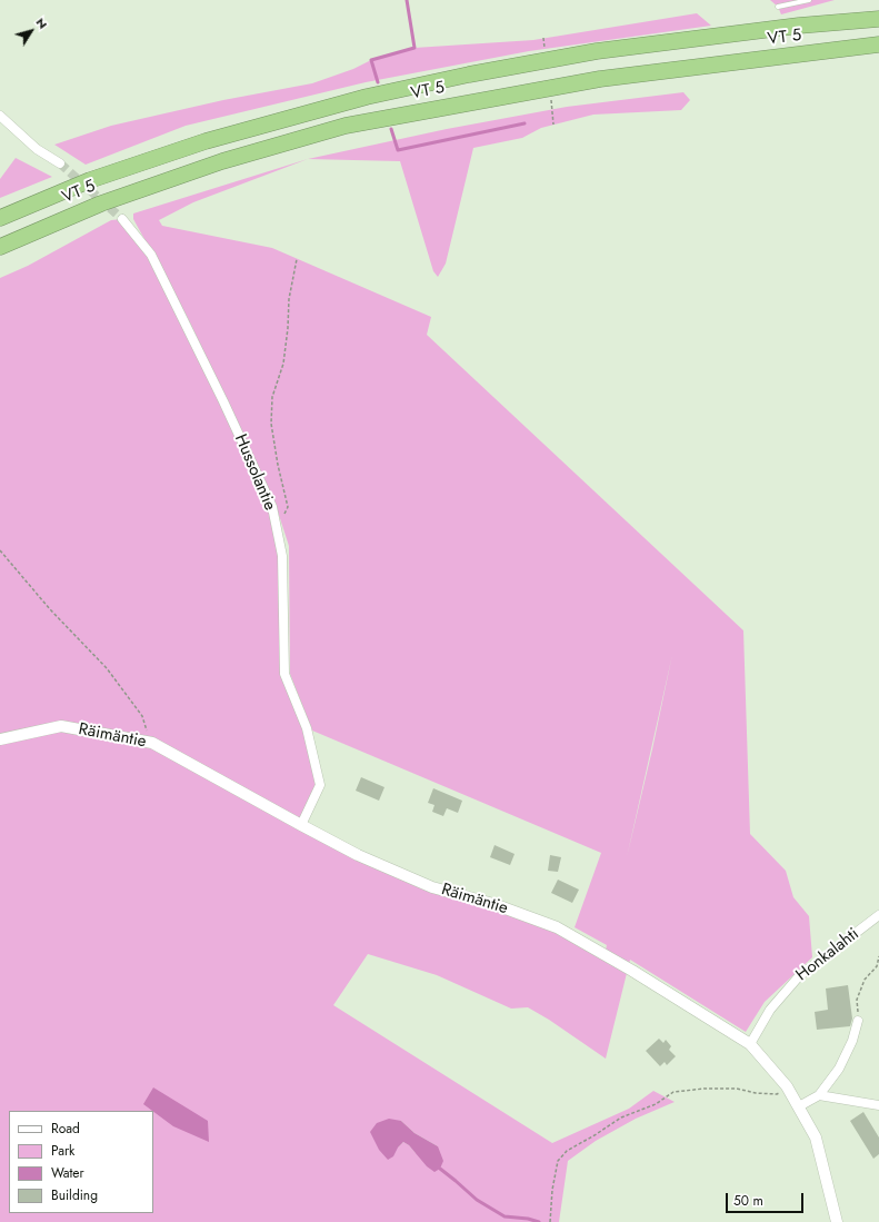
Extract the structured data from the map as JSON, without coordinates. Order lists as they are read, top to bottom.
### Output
{
  "streets": {
    "highway": ["VT 5"],
    "street": ["Hussolantie", "Räimäntie", "Honkalahti"]
  },
  "crossings": [
    ["Hussolantie", "Räimäntie"],
    ["Räimäntie", "Honkalahti"]
  ],
  "legend": [
    "Road",
    "Park",
    "Water",
    "Building"
  ],
  "scale_bar": "50 m",
  "north": "top right"
}
